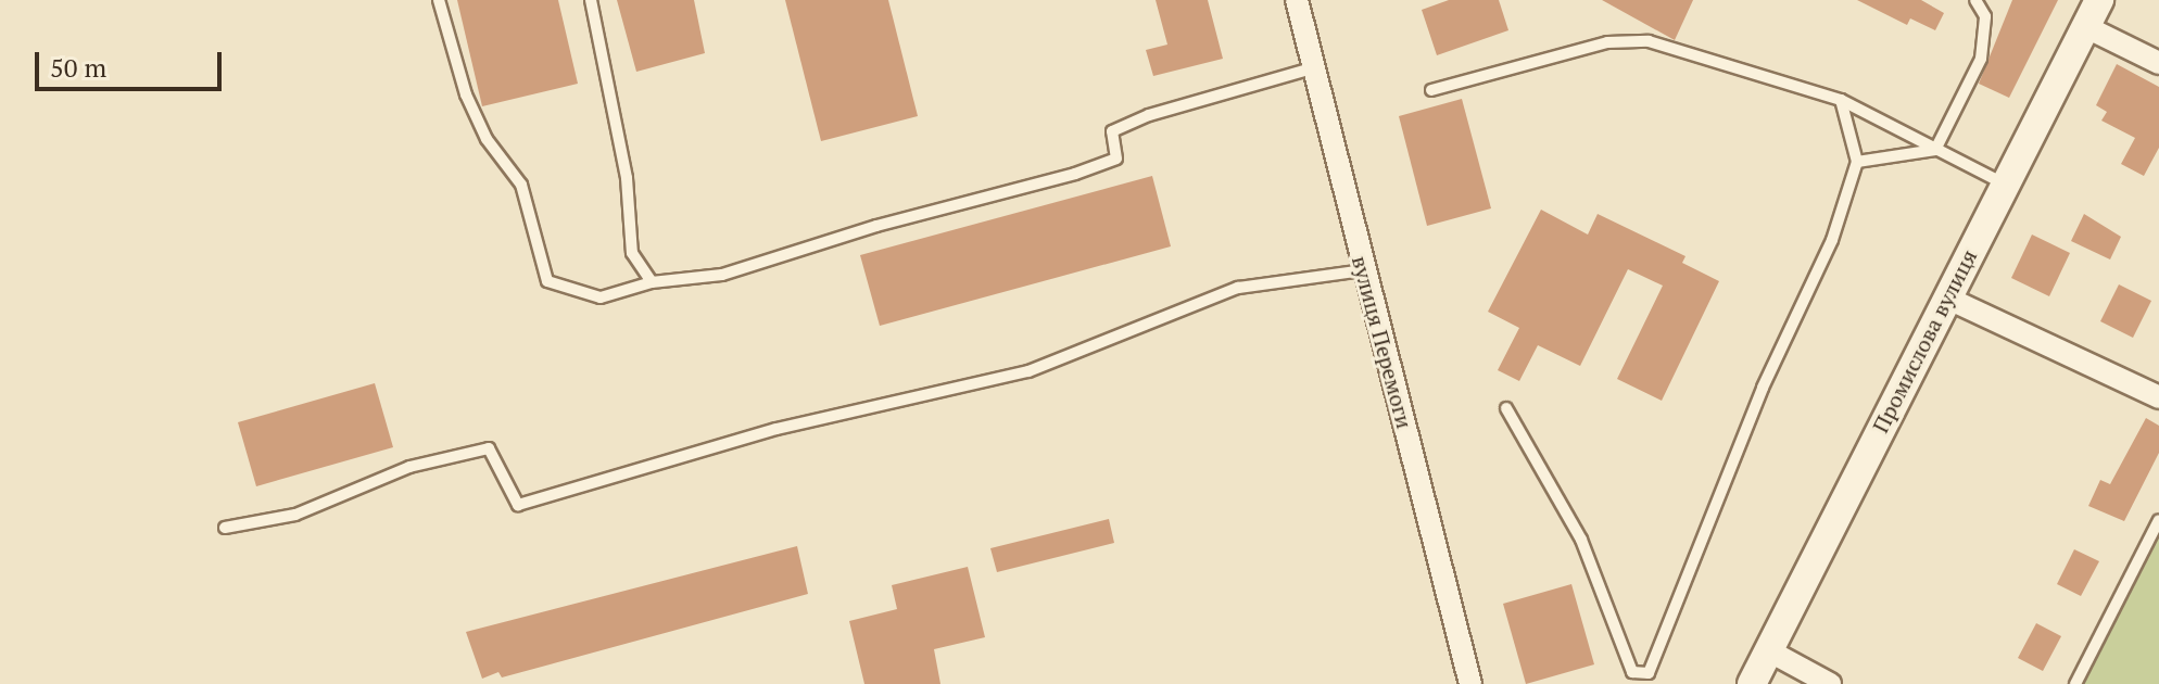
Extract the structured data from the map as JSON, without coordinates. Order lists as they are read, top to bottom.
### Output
{
  "streets": {
    "street": ["Промислова вулиця", "вулиця Перемоги"]
  },
  "scale_bar": "50 m"
}
